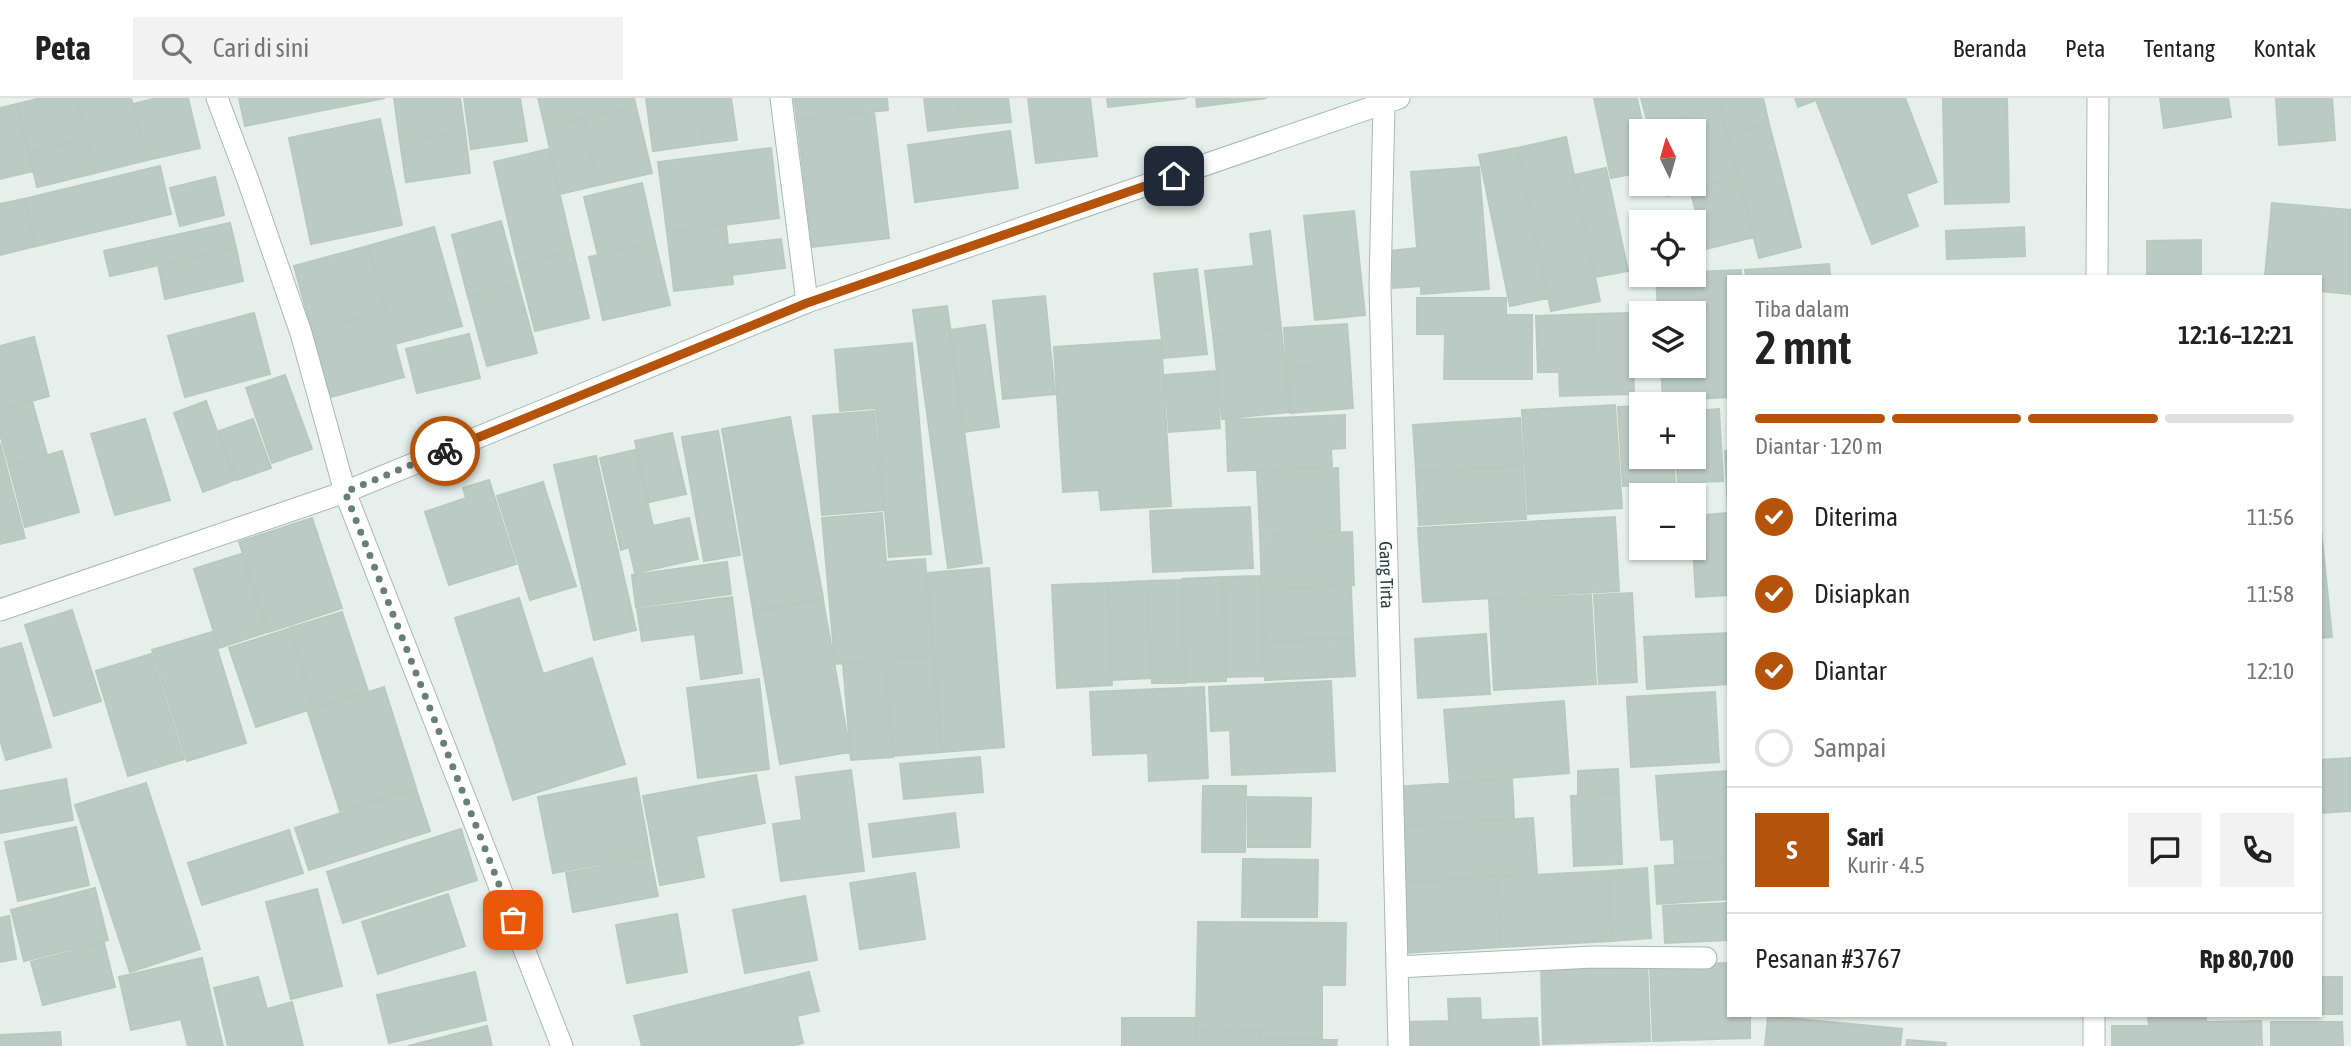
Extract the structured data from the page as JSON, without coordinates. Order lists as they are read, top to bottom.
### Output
{
  "streets": {
    "street": ["Gang Tirta"]
  },
  "north": "top",
  "page": {
    "header": "Peta",
    "search": "Cari di sini",
    "nav": [
      "Beranda",
      "Peta",
      "Tentang",
      "Kontak"
    ],
    "map_buttons": ["+", "−"],
    "heading": ["2 mnt", "Tiba dalam", "12:16–12:21"],
    "panel": [
      "Sari",
      "Kurir · 4.5",
      "Pesanan #3767",
      "Rp 80,700"
    ],
    "bar": "Diantar · 120 m",
    "list": [
      ["Diterima", "11:56"],
      ["Disiapkan", "11:58"],
      ["Diantar", "12:10"],
      "Sampai"
    ],
    "round": "S"
  }
}
